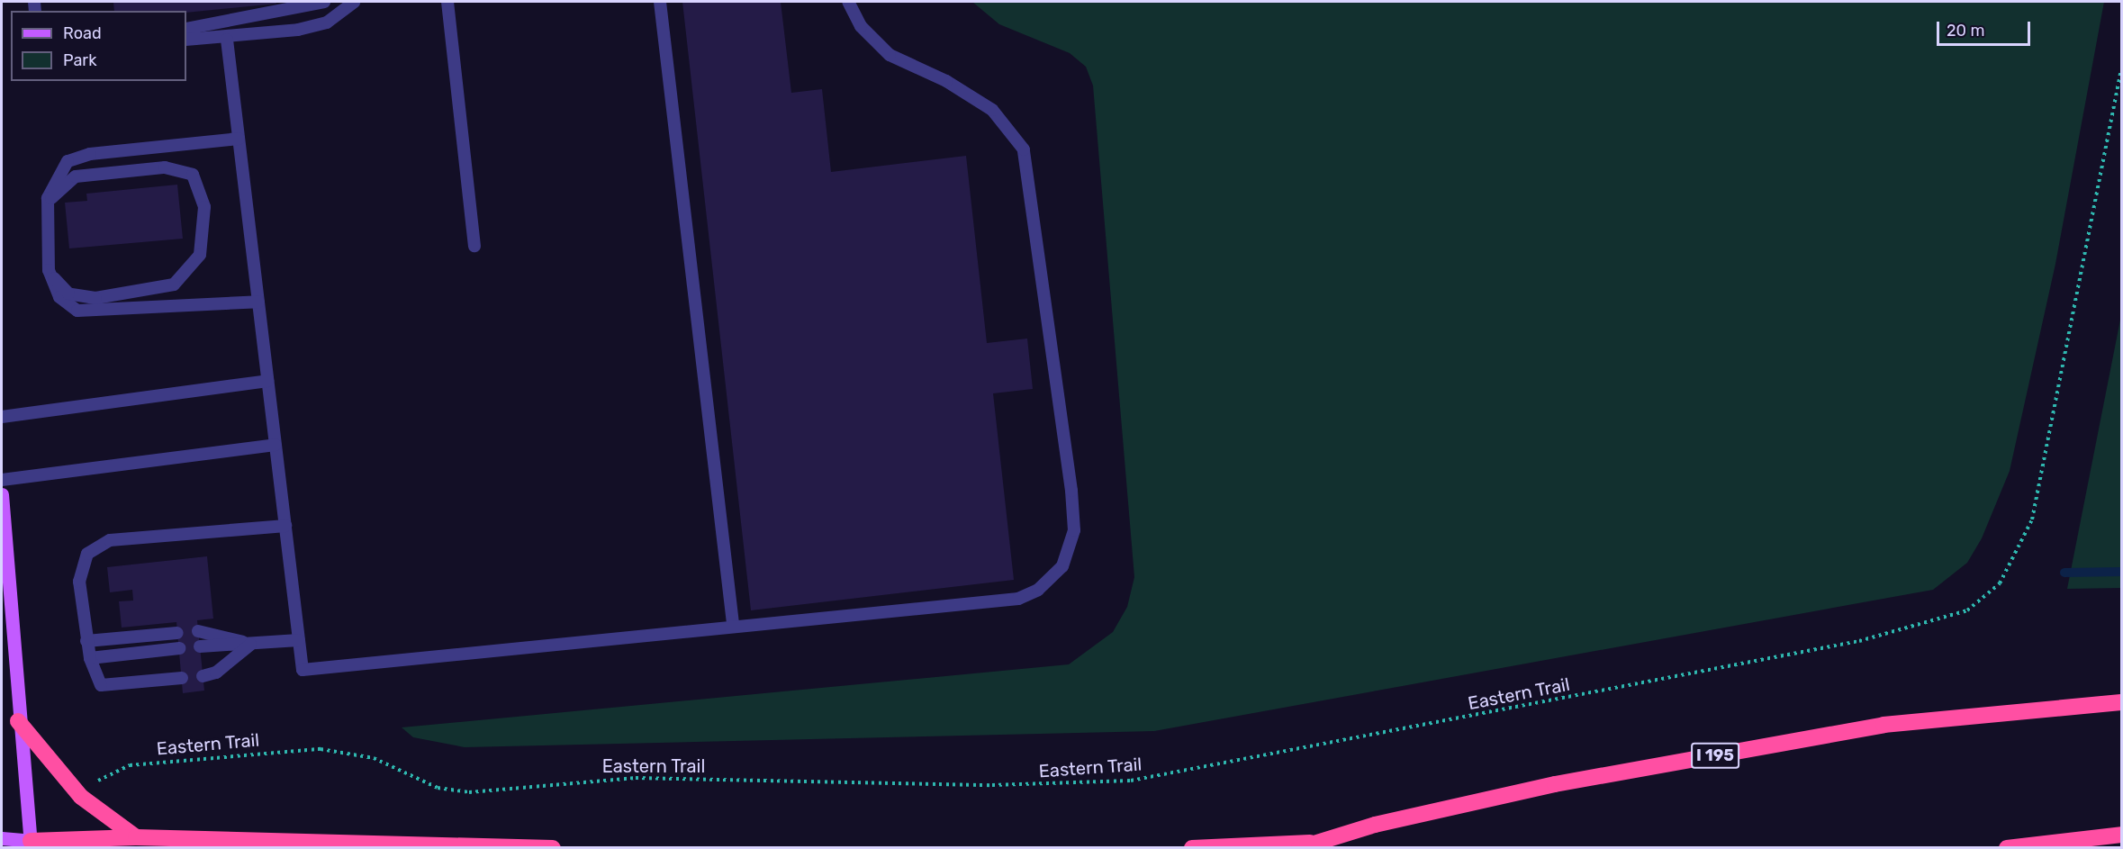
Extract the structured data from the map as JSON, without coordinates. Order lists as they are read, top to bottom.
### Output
{
  "streets": {
    "highway": ["I 195"],
    "path": ["Eastern Trail"]
  },
  "legend": ["Road", "Park"],
  "scale_bar": "20 m"
}
